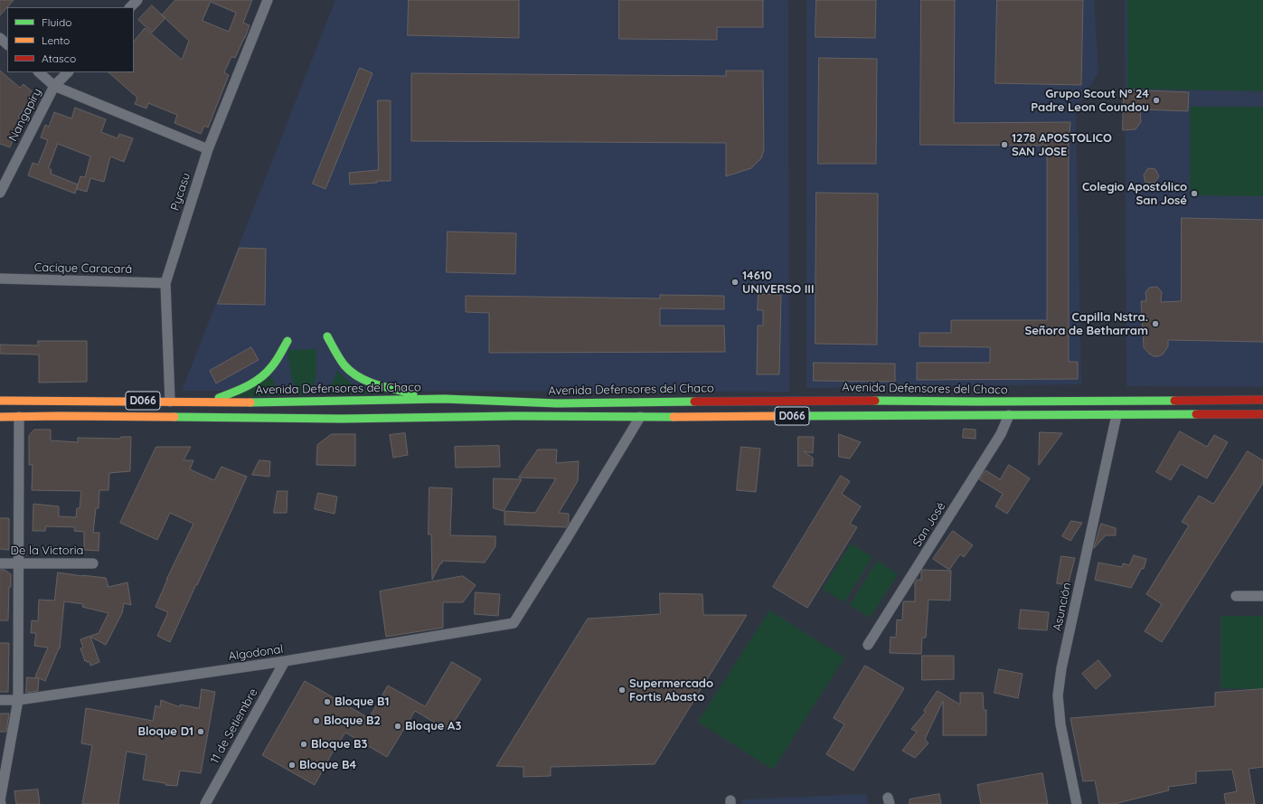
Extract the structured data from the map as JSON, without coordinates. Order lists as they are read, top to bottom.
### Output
{
  "streets": {
    "highway": ["Avenida Defensores del Chaco", "D066"],
    "street": [
      "Nangapiry",
      "Pycasu",
      "Cacique Caracará",
      "San José",
      "De la Victoria",
      "Asunción",
      "Algodonal",
      "11 de Setiembre"
    ]
  },
  "crossings": [
    ["Pycasu", "Cacique Caracará"],
    ["Pycasu", "Avenida Defensores del Chaco"],
    ["D066", "San José"],
    ["D066", "Asunción"],
    ["D066", "Algodonal"],
    ["Algodonal", "11 de Setiembre"]
  ],
  "places": [
    "Grupo Scout N° 24 Padre Leon Coundou",
    "1278 APOSTOLICO SAN JOSE",
    "Colegio Apostólico San José",
    "14610 UNIVERSO III",
    "Capilla Nstra. Señora de Betharram",
    "Supermercado Fortis Abasto",
    "Bloque B1",
    "Bloque B2",
    "Bloque A3",
    "Bloque D1",
    "Bloque B3",
    "Bloque B4"
  ],
  "legend": ["Fluido", "Lento", "Atasco"]
}
